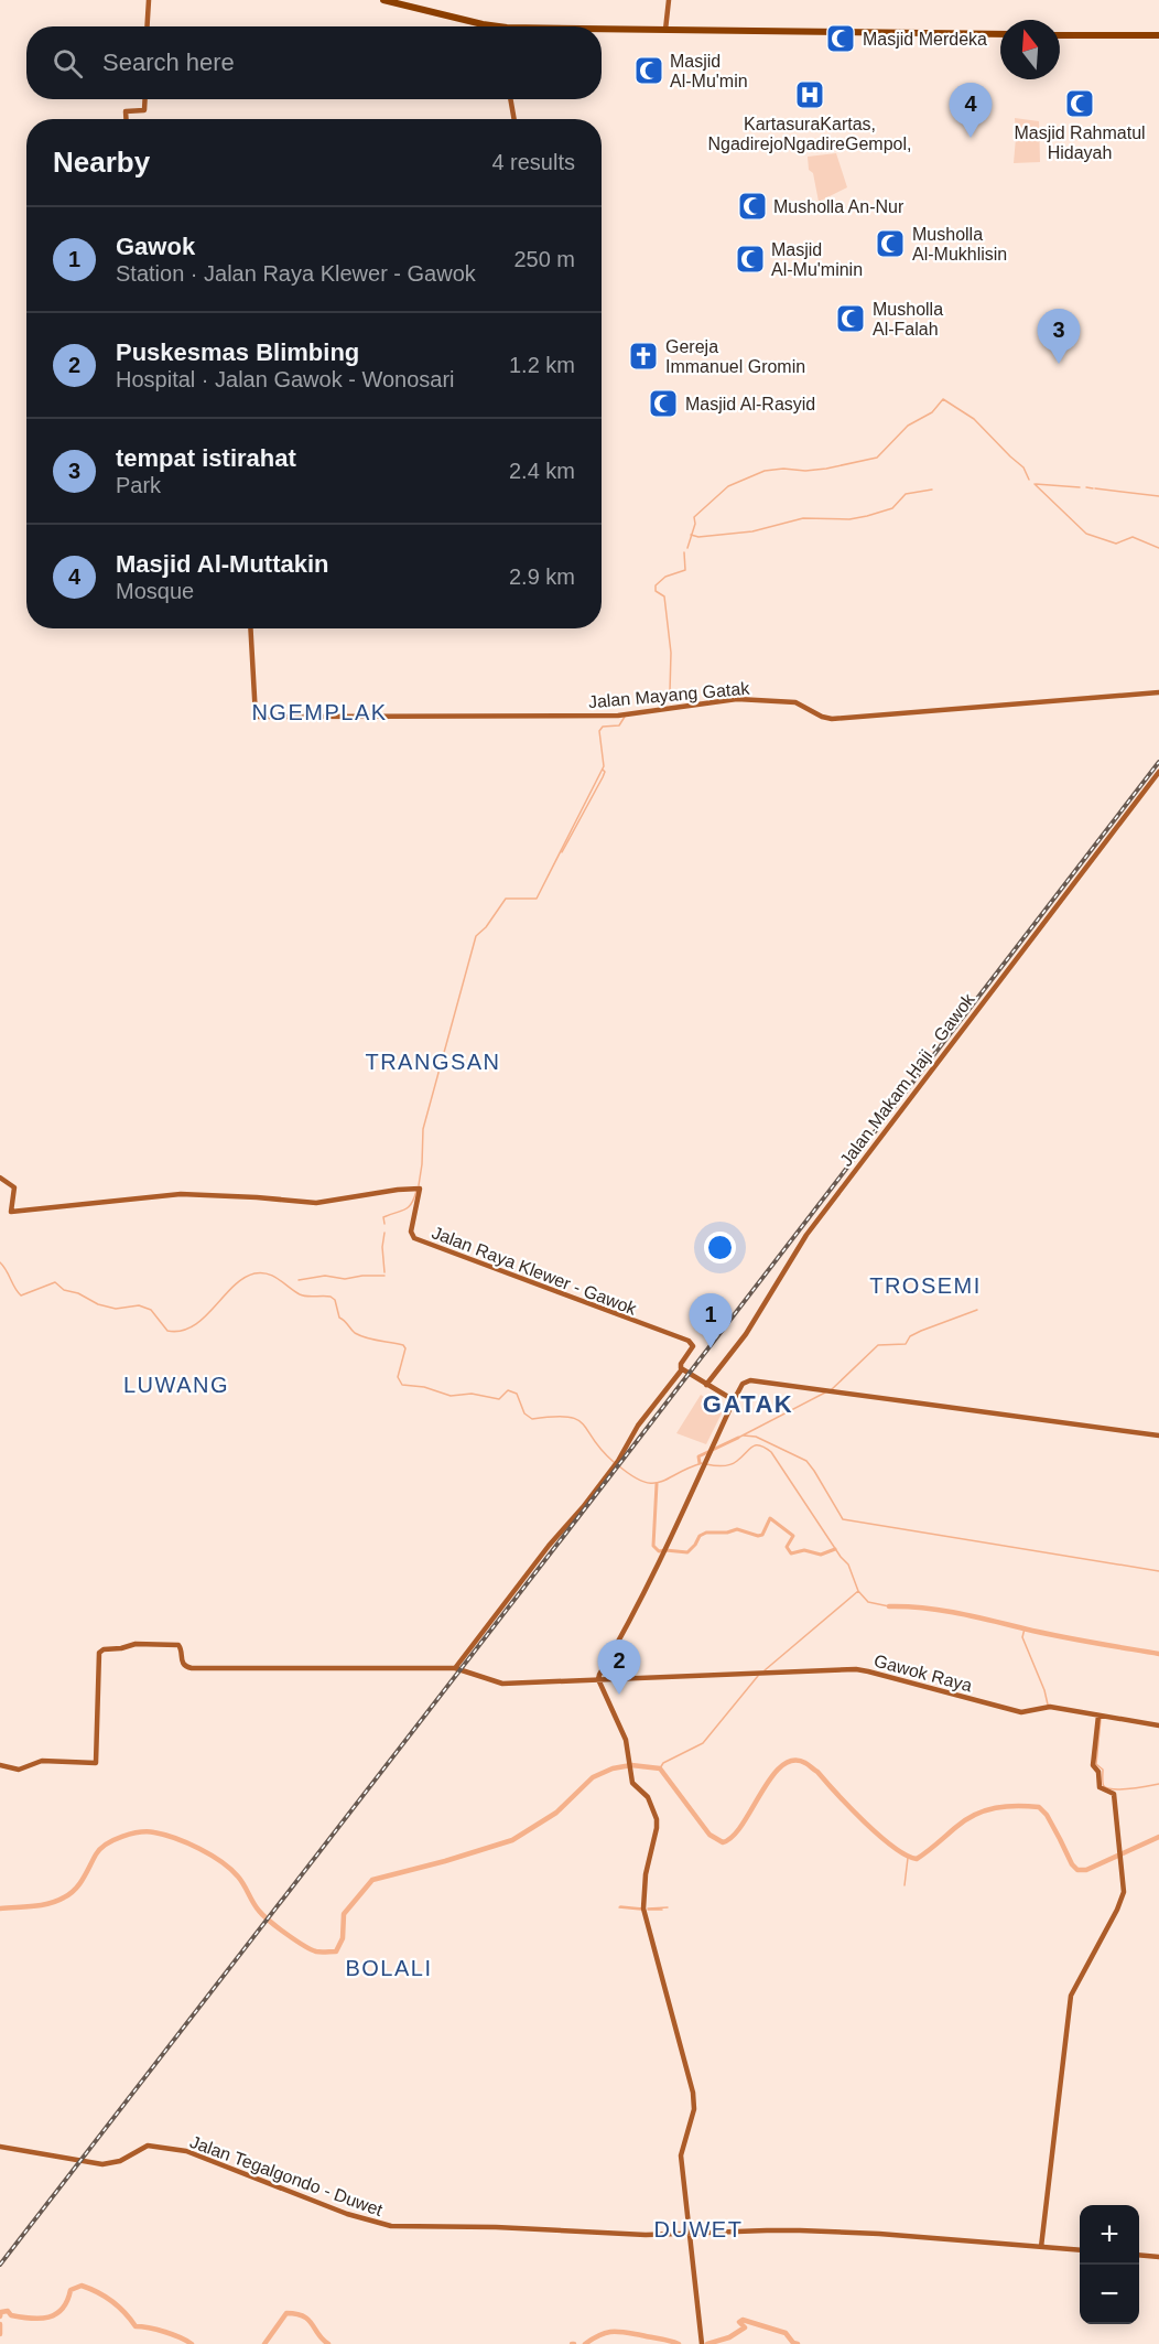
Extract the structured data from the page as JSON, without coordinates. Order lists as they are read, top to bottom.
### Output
{
  "streets": {
    "street": [
      "Jalan Mayang Gatak",
      "Jalan Makam Haji - Gawok",
      "Jalan Raya Klewer - Gawok",
      "Gawok Raya",
      "Jalan Tegalgondo - Duwet"
    ]
  },
  "districts": [
    "NGEMPLAK",
    "TRANGSAN",
    "TROSEMI",
    "LUWANG",
    "GATAK",
    "BOLALI",
    "DUWET"
  ],
  "places": {
    "mosque": [
      "Masjid Merdeka",
      "Masjid Al-Mu'min",
      "Masjid Rahmatul Hidayah",
      "Musholla An-Nur",
      "Musholla Al-Mukhlisin",
      "Masjid Al-Mu'minin",
      "Musholla Al-Falah",
      "Masjid Al-Rasyid"
    ],
    "hospital": ["KartasuraKartas, NgadirejoNgadireGempol,"],
    "church": ["Gereja Immanuel Gromin"]
  },
  "north": "top",
  "page": {
    "search": "Search here",
    "pins": [
      "4",
      "3",
      "1",
      "2"
    ],
    "heading": ["Nearby", "4 results"],
    "list": [
      {
        "mark": "1",
        "name": "Gawok",
        "note": "Station · Jalan Raya Klewer - Gawok",
        "value": "250 m"
      },
      {
        "mark": "2",
        "name": "Puskesmas Blimbing",
        "note": "Hospital · Jalan Gawok - Wonosari",
        "value": "1.2 km"
      },
      {
        "mark": "3",
        "name": "tempat istirahat",
        "note": "Park",
        "value": "2.4 km"
      },
      {
        "mark": "4",
        "name": "Masjid Al-Muttakin",
        "note": "Mosque",
        "value": "2.9 km"
      }
    ],
    "map_buttons": ["+", "−"]
  }
}
